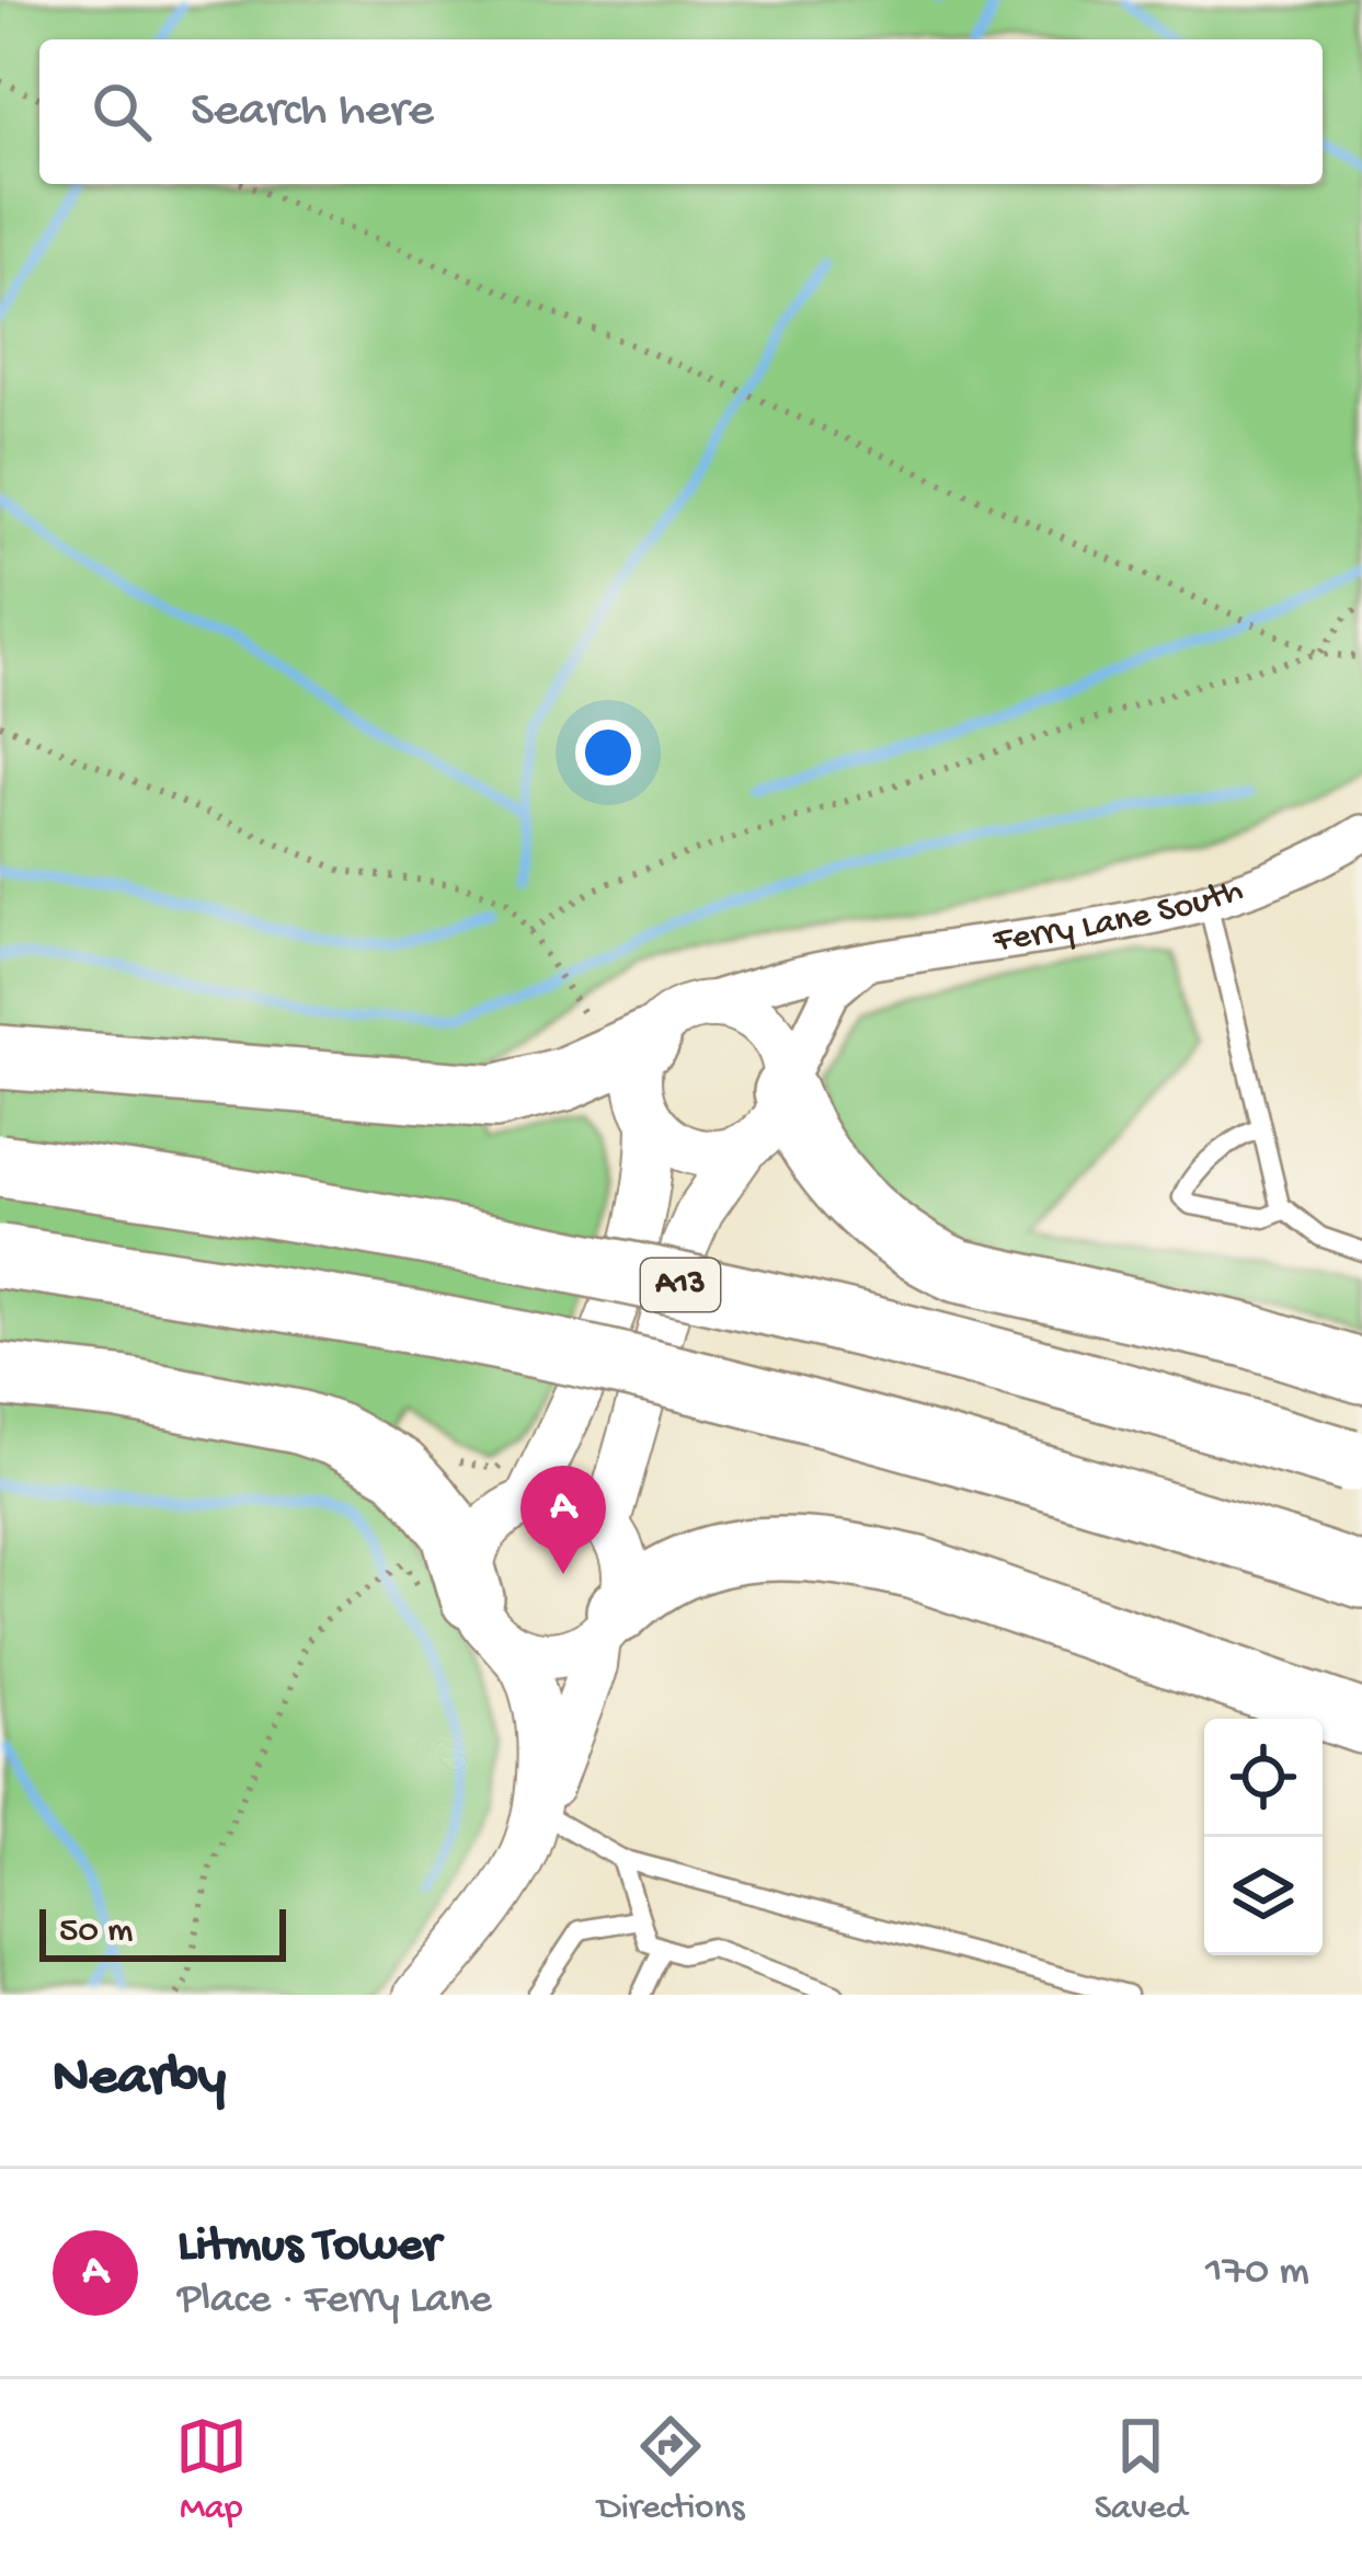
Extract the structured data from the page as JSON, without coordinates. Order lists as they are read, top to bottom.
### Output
{
  "streets": {
    "highway": ["A13"],
    "street": ["Ferry Lane South"]
  },
  "scale_bar": "50 m",
  "page": {
    "search": "Search here",
    "pins": "A",
    "scale": "50 m",
    "heading": "Nearby",
    "list": [
      {
        "mark": "A",
        "name": "Litmus Tower",
        "note": "Place · Ferry Lane",
        "value": "170 m"
      }
    ],
    "nav": ["Map", "Directions", "Saved"]
  }
}
